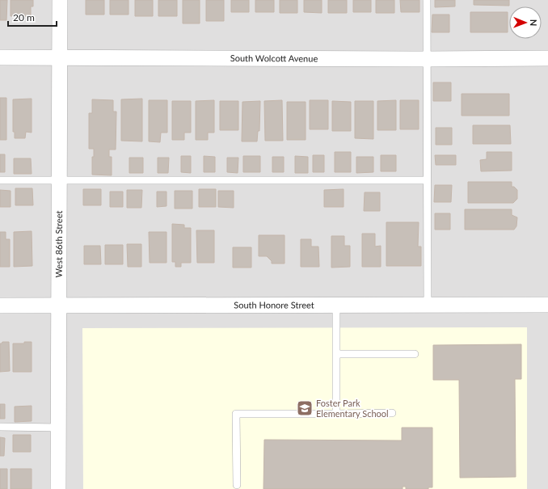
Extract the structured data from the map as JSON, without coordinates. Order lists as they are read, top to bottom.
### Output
{
  "streets": {
    "street": ["South Wolcott Avenue", "West 86th Street", "South Honore Street"]
  },
  "crossings": [
    ["South Wolcott Avenue", "West 86th Street"],
    ["West 86th Street", "South Honore Street"]
  ],
  "places": {
    "school or university": ["Foster Park Elementary School"]
  },
  "scale_bar": "20 m",
  "north": "right"
}
